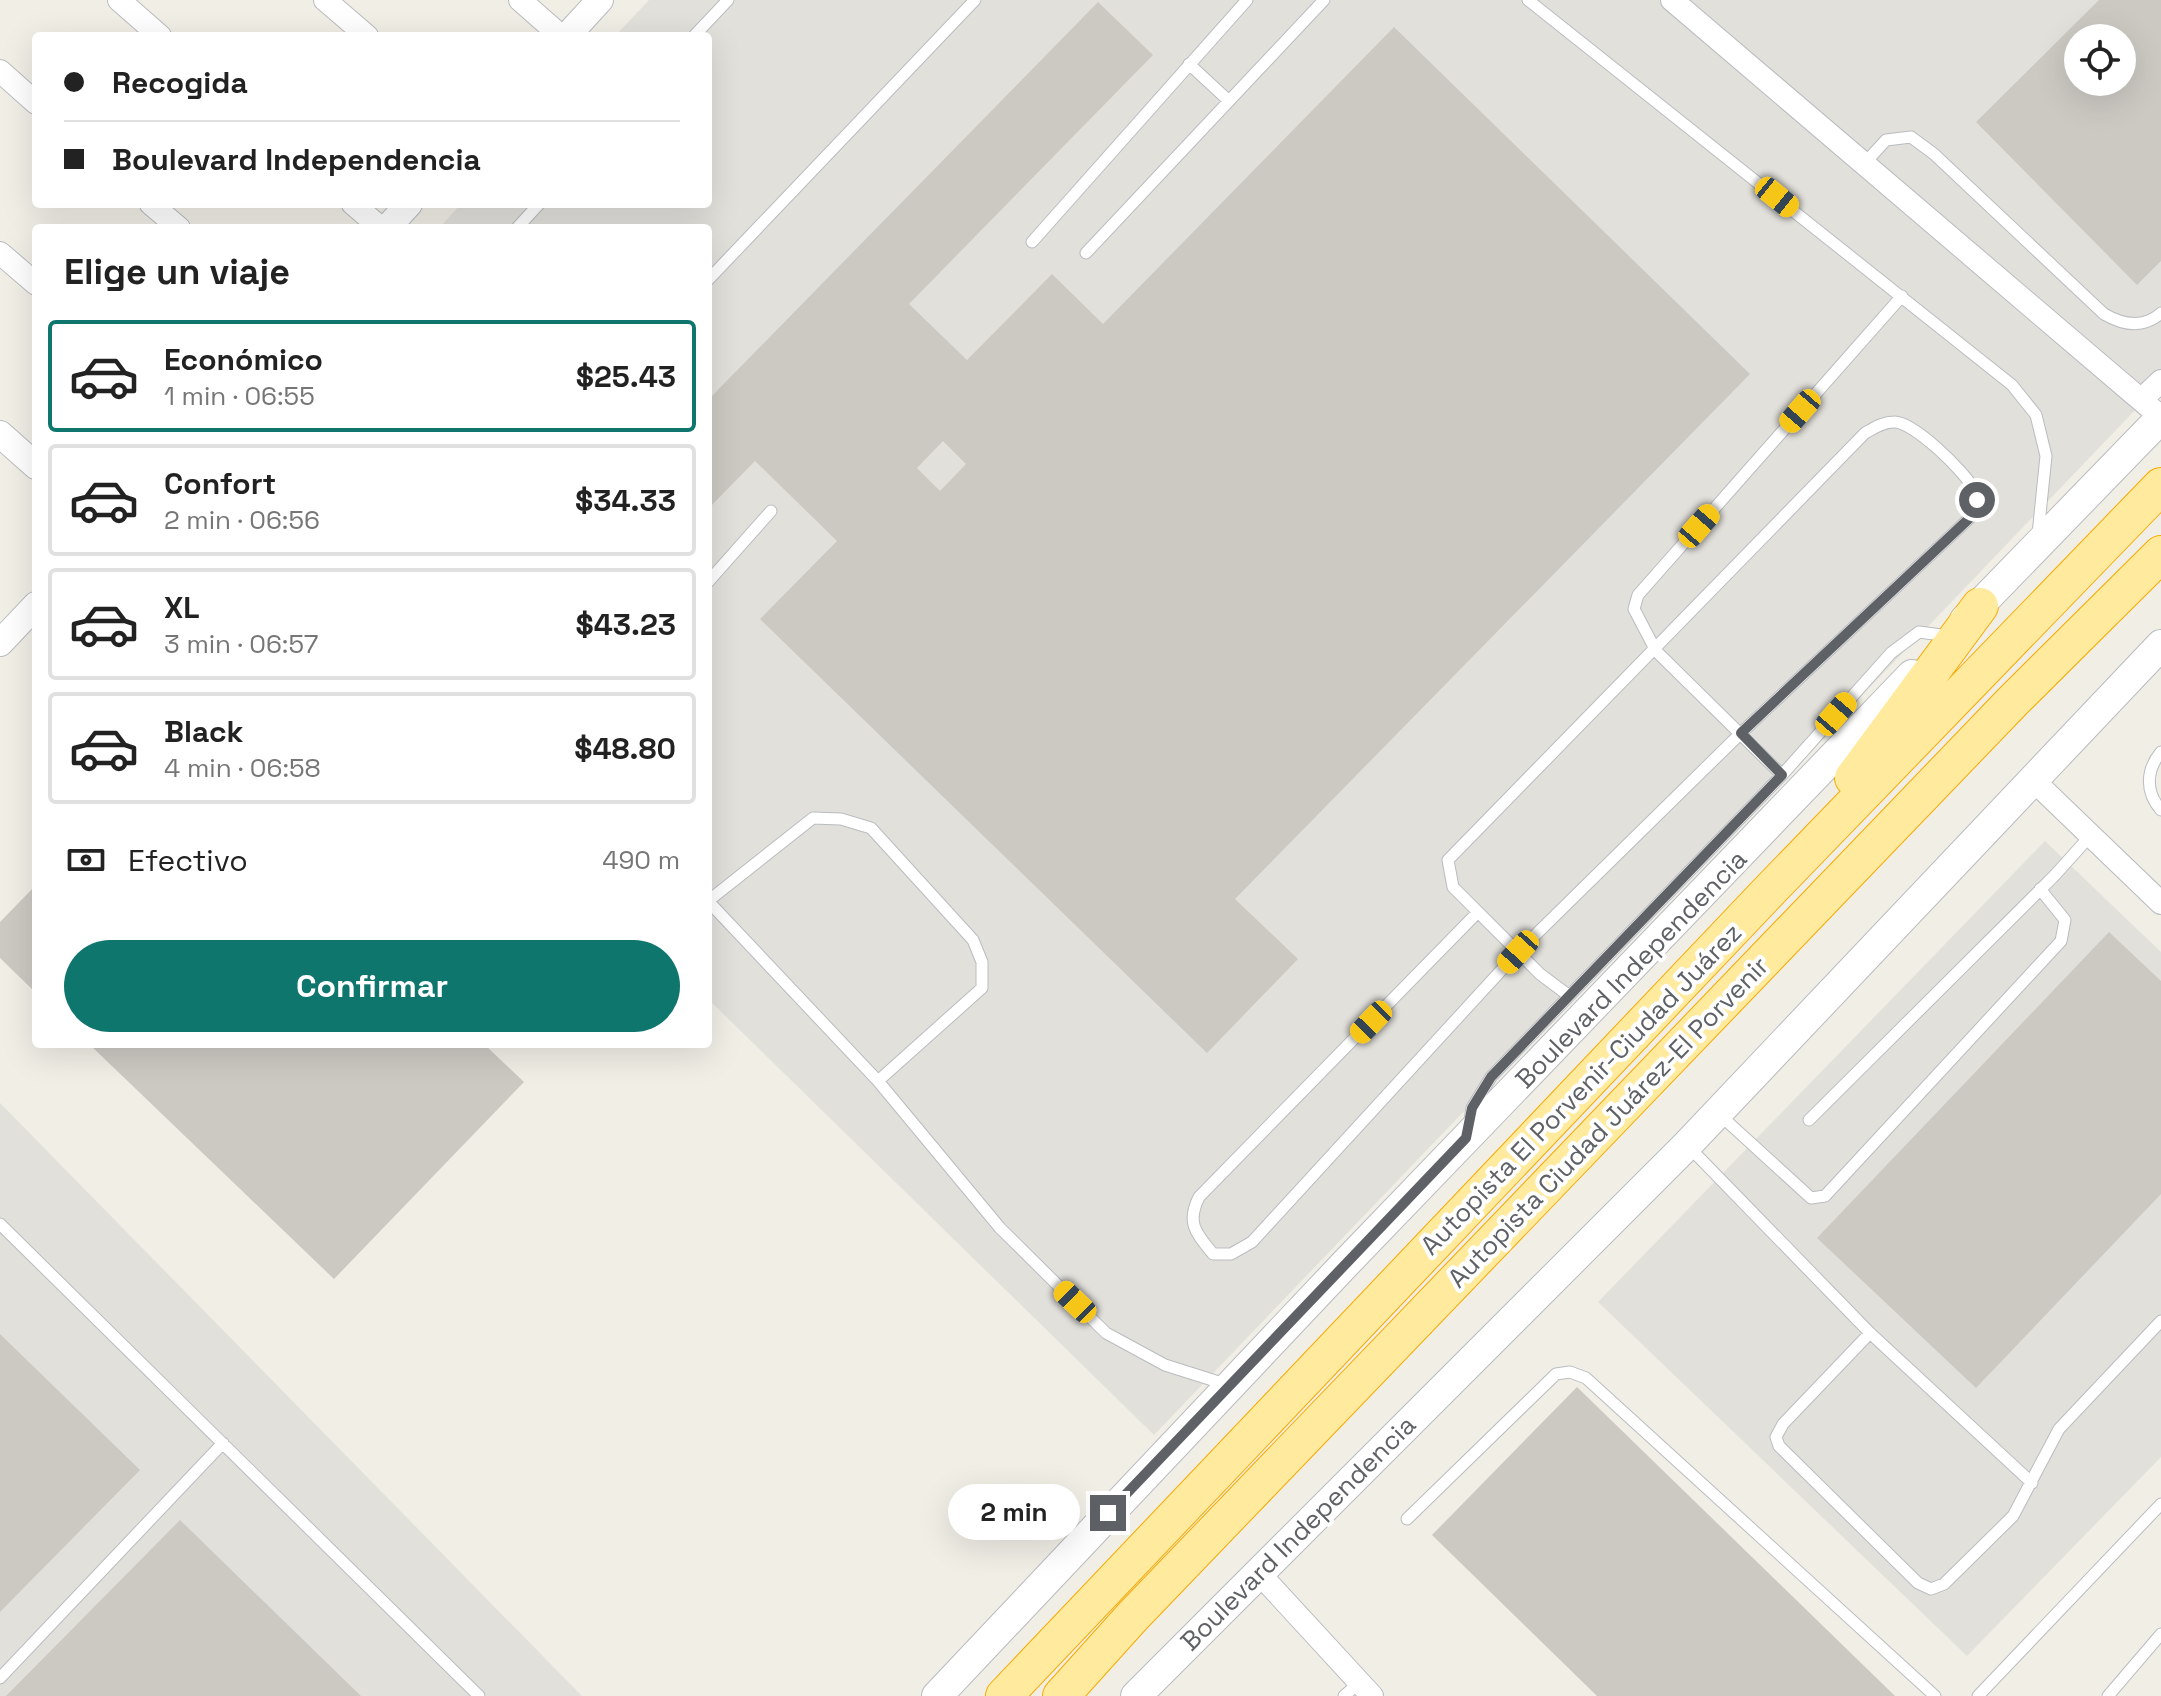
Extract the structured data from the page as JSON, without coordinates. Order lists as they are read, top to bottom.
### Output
{
  "streets": {
    "highway": ["Autopista El Porvenir-Ciudad Juárez", "Autopista Ciudad Juárez-El Porvenir"],
    "main road": ["Boulevard Independencia"]
  },
  "page": {
    "banner": ["Recogida", "Boulevard Independencia"],
    "heading": "Elige un viaje",
    "list": [
      {
        "name": "Económico",
        "note": "1 min · 06:55",
        "value": "$25.43"
      },
      {
        "name": "Confort",
        "note": "2 min · 06:56",
        "value": "$34.33"
      },
      {
        "name": "XL",
        "note": "3 min · 06:57",
        "value": "$43.23"
      },
      {
        "name": "Black",
        "note": "4 min · 06:58",
        "value": "$48.80"
      }
    ],
    "pay": ["Efectivo", "490 m"],
    "buttons": "Confirmar",
    "bubble": "2 min"
  }
}
